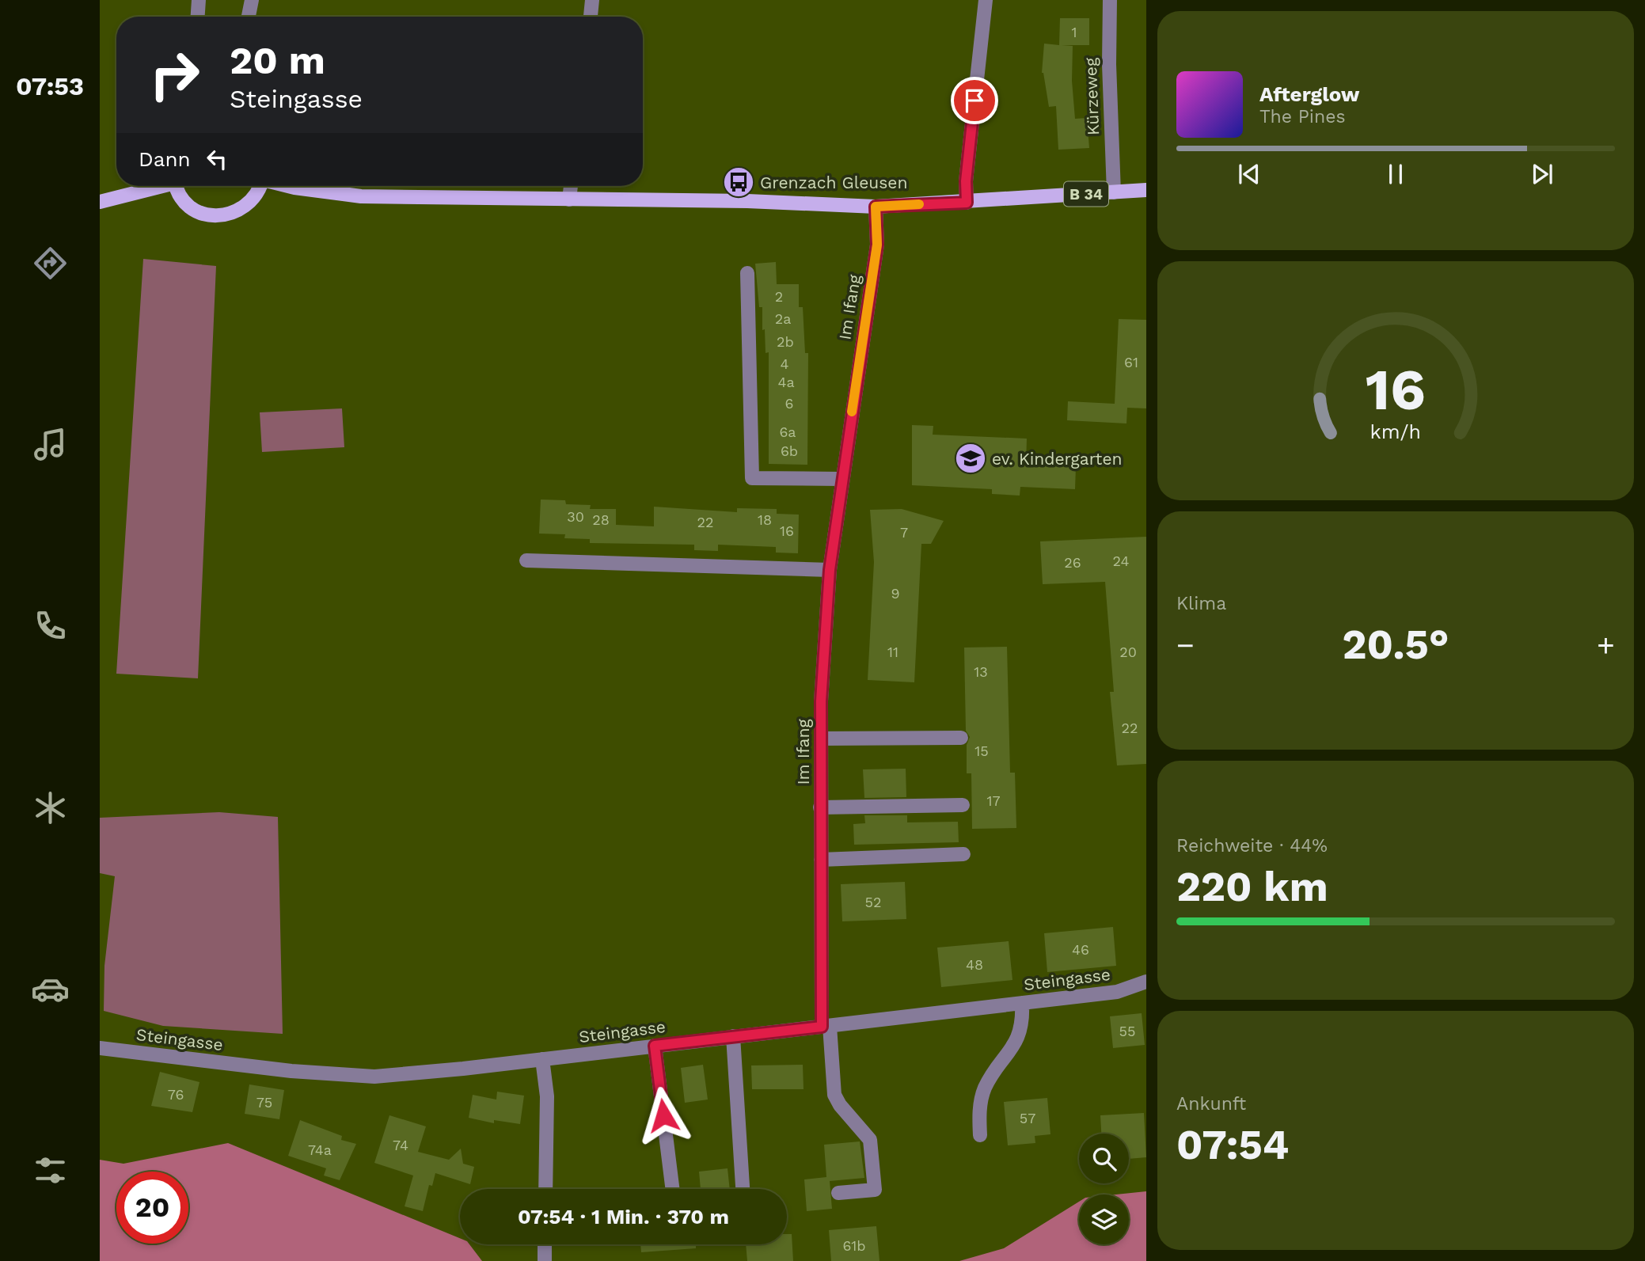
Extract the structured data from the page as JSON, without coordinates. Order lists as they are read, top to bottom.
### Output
{
  "streets": {
    "main road": ["B 34"],
    "street": ["Kürzeweg", "Im Ifang", "Steingasse"]
  },
  "crossings": [
    ["Kürzeweg", "B 34"],
    ["B 34", "Im Ifang"],
    ["Im Ifang", "Steingasse"]
  ],
  "places": {
    "bus stop": ["Grenzach Gleusen"],
    "school or university": ["ev. Kindergarten"]
  },
  "house_numbers": [
    "1",
    "2",
    "2a",
    "2b",
    "61",
    "4",
    "4a",
    "6",
    "6a",
    "6b",
    "30",
    "28",
    "18",
    "22",
    "16",
    "7",
    "24",
    "26",
    "9",
    "11",
    "20",
    "13",
    "22",
    "15",
    "17",
    "52",
    "46",
    "48",
    "55",
    "76",
    "75",
    "57",
    "74",
    "74a",
    "61b"
  ],
  "page": {
    "tabs": "07:53",
    "turn": ["20 m", "Steingasse"],
    "song": ["Afterglow", "The Pines"],
    "then": "Dann",
    "tile": [
      "Klima",
      ["Reichweite · 44%", "220 km"],
      ["Ankunft", "07:54"]
    ],
    "heat": ["−", "20.5°", "+"],
    "limit": "20",
    "trip": "07:54 · 1 Min. · 370 m",
    "gauge": ["16", "km/h"]
  }
}
